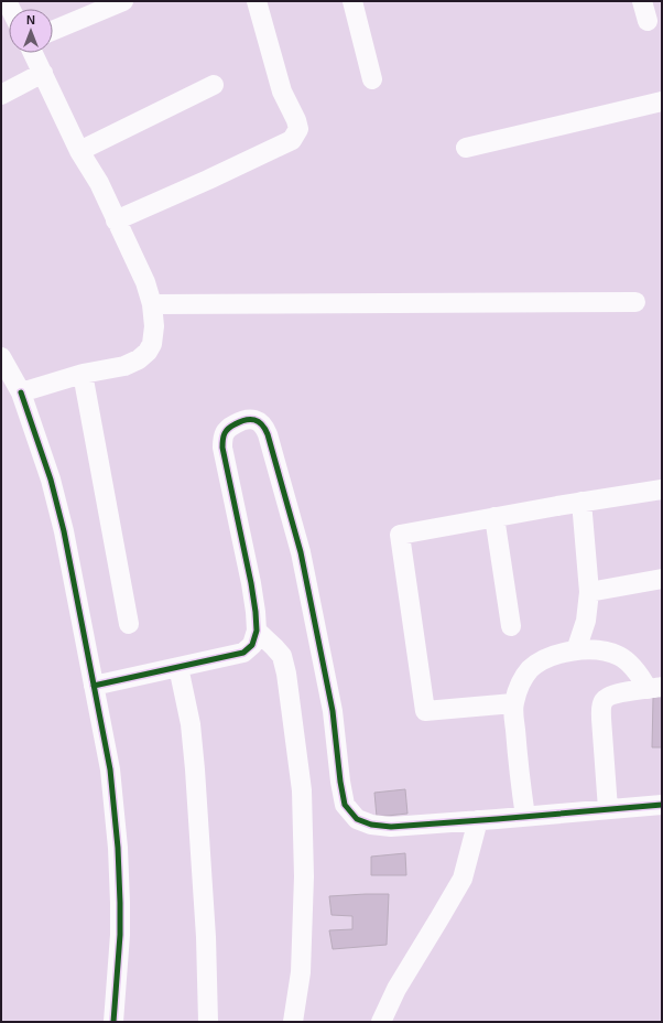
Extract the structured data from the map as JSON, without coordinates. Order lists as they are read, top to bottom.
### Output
{
  "north": "top"
}
